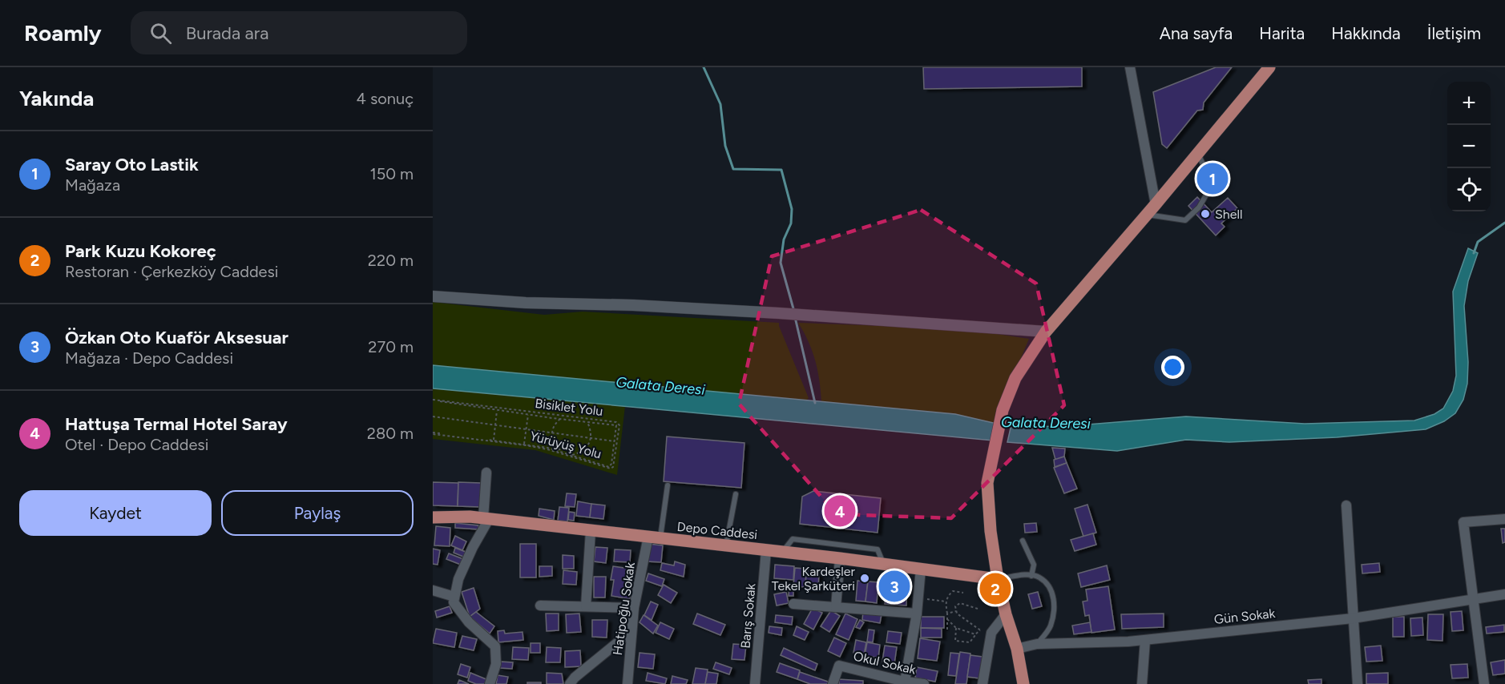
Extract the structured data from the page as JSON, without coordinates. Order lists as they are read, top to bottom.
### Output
{
  "streets": {
    "main road": ["Depo Caddesi"],
    "street": [
      "Hatipoğlu Sokak",
      "Barış Sokak",
      "Gün Sokak",
      "Okul Sokak"
    ],
    "path": ["Bisiklet Yolu", "Yürüyüş Yolu"]
  },
  "crossings": [
    ["Bisiklet Yolu", "Yürüyüş Yolu"],
    ["Depo Caddesi", "Hatipoğlu Sokak"],
    ["Depo Caddesi", "Barış Sokak"]
  ],
  "water": ["Galata Deresi"],
  "places": ["Shell", "Kardeşler Tekel Şarküteri"],
  "page": {
    "header": "Roamly",
    "search": "Burada ara",
    "nav": [
      "Ana sayfa",
      "Harita",
      "Hakkında",
      "İletişim"
    ],
    "heading": ["Yakında", "4 sonuç"],
    "map_buttons": ["+", "−"],
    "list": [
      {
        "mark": "1",
        "name": "Saray Oto Lastik",
        "note": "Mağaza",
        "value": "150 m"
      },
      {
        "mark": "2",
        "name": "Park Kuzu Kokoreç",
        "note": "Restoran · Çerkezköy Caddesi",
        "value": "220 m"
      },
      {
        "mark": "3",
        "name": "Özkan Oto Kuaför Aksesuar",
        "note": "Mağaza · Depo Caddesi",
        "value": "270 m"
      },
      {
        "mark": "4",
        "name": "Hattuşa Termal Hotel Saray",
        "note": "Otel · Depo Caddesi",
        "value": "280 m"
      }
    ],
    "pins": [
      "1",
      "4",
      "3",
      "2"
    ],
    "buttons": ["Kaydet", "Paylaş"]
  }
}
